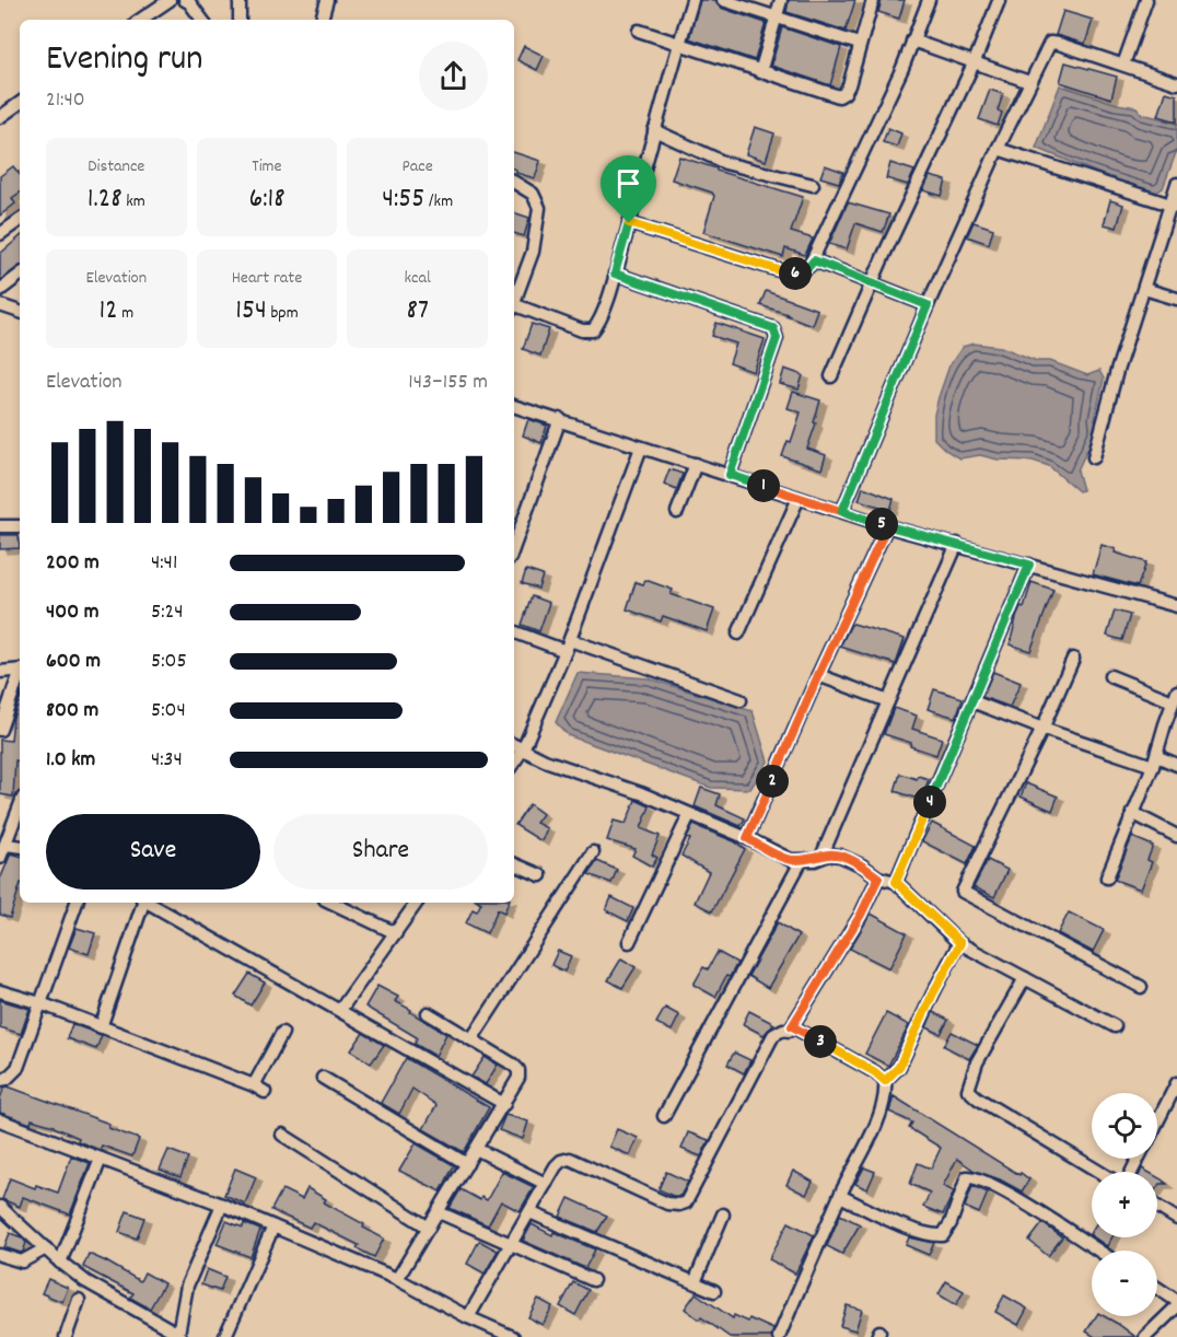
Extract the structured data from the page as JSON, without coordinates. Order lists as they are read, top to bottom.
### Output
{
  "page": {
    "heading": ["Evening run", "21:40"],
    "stats": [
      ["Distance", "1.28 km"],
      ["Time", "6:18"],
      ["Pace", "4:55 /km"],
      ["Elevation", "12 m"],
      ["Heart rate", "154 bpm"],
      ["kcal", "87"]
    ],
    "pins": [
      "6",
      "1",
      "5",
      "2",
      "4",
      "3"
    ],
    "chart": ["Elevation", "143–155 m"],
    "list": [
      {
        "name": "200 m",
        "note": "4:41"
      },
      {
        "name": "400 m",
        "note": "5:24"
      },
      {
        "name": "600 m",
        "note": "5:05"
      },
      {
        "name": "800 m",
        "note": "5:04"
      },
      {
        "name": "1.0 km",
        "note": "4:34"
      }
    ],
    "buttons": ["Save", "Share"],
    "map_buttons": ["+", "−"]
  }
}
